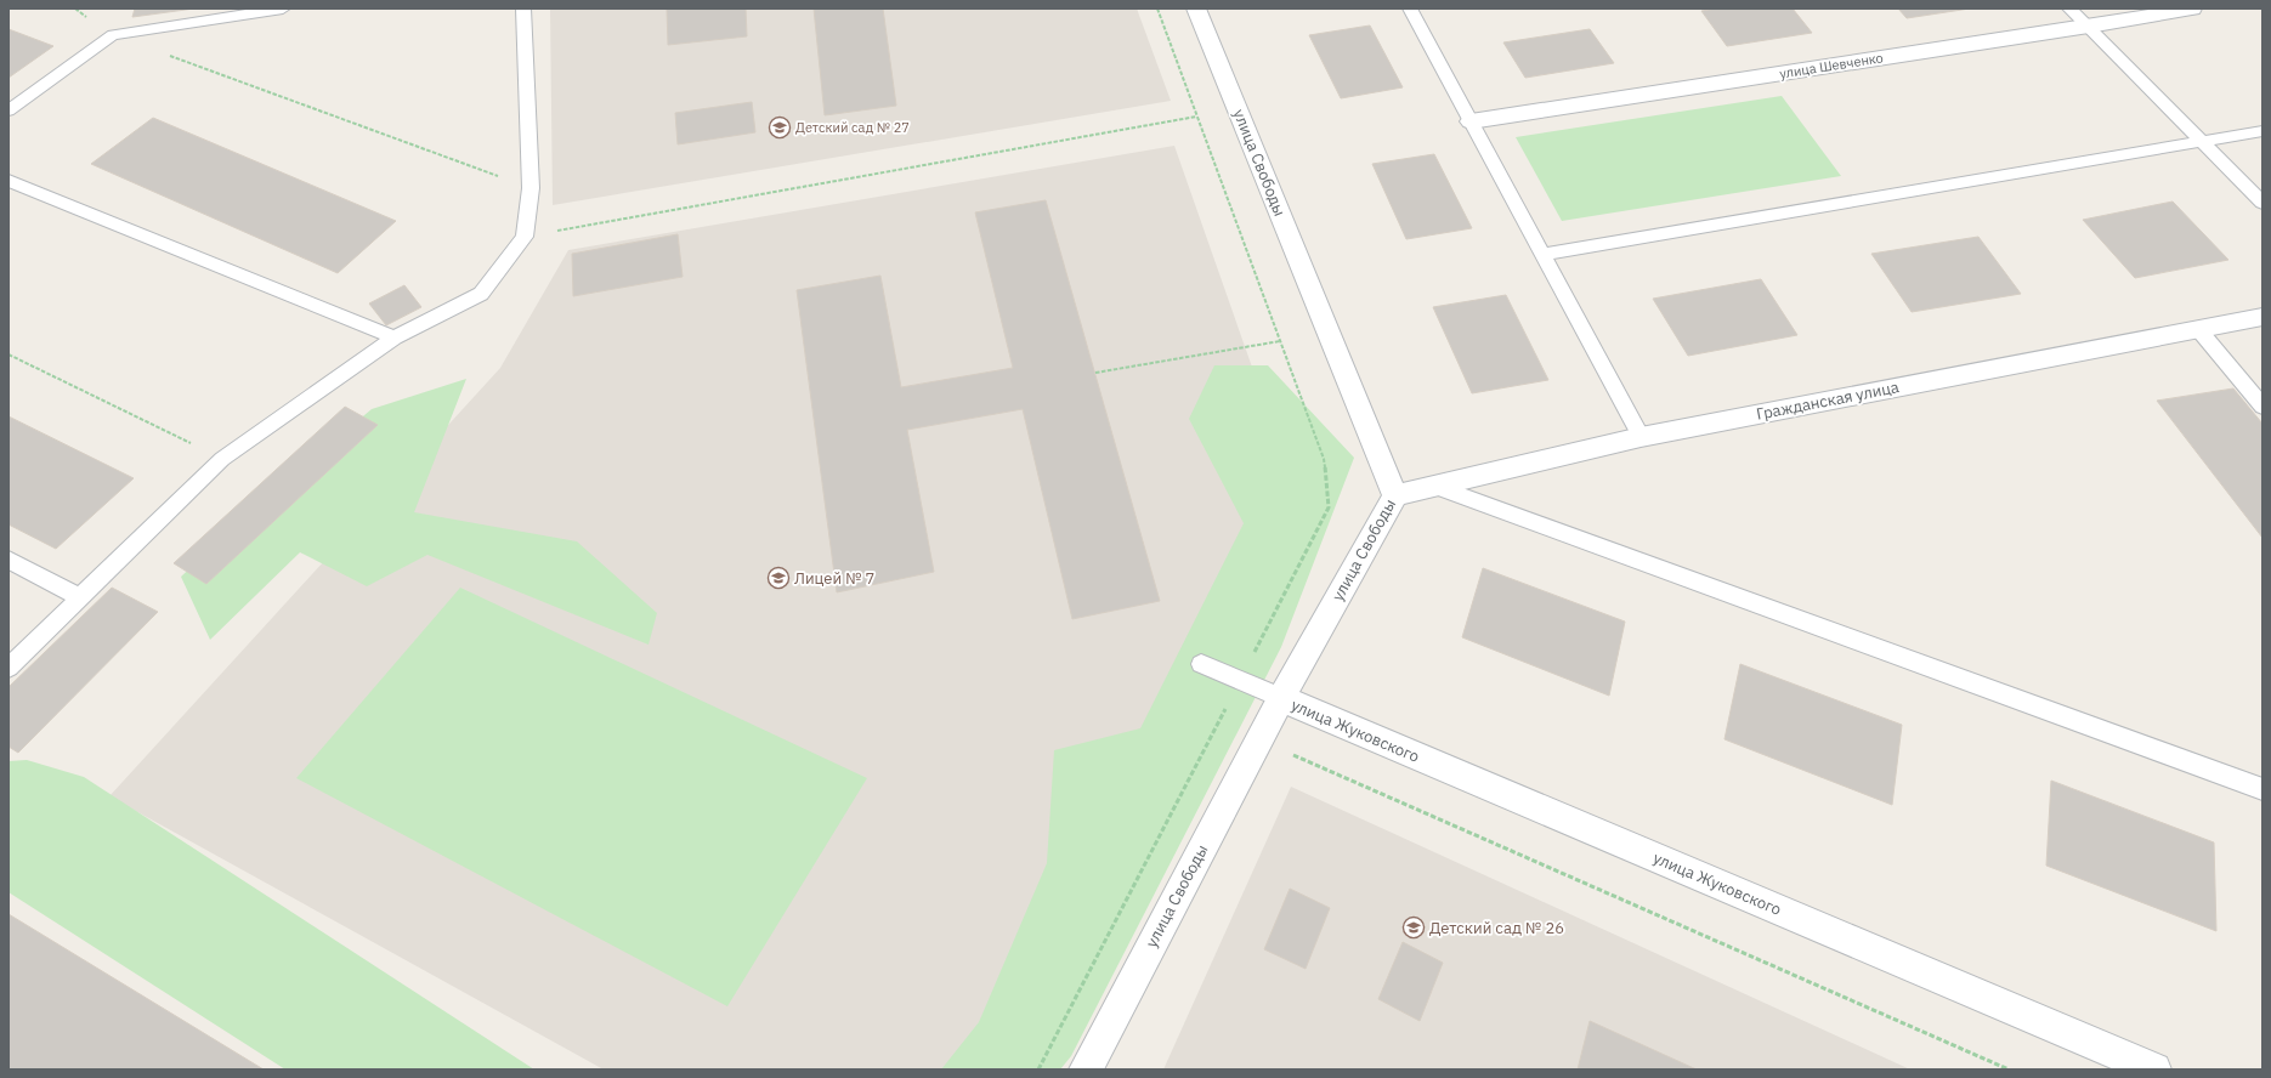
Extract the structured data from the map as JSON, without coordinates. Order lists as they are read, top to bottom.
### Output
{
  "streets": {
    "street": [
      "улица Шевченко",
      "улица Свободы",
      "Гражданская улица",
      "улица Жуковского"
    ]
  },
  "crossings": [
    ["улица Свободы", "Гражданская улица"],
    ["улица Свободы", "улица Жуковского"]
  ],
  "places": {
    "school or university": ["Детский сад № 27", "Лицей № 7", "Детский сад № 26"]
  }
}
